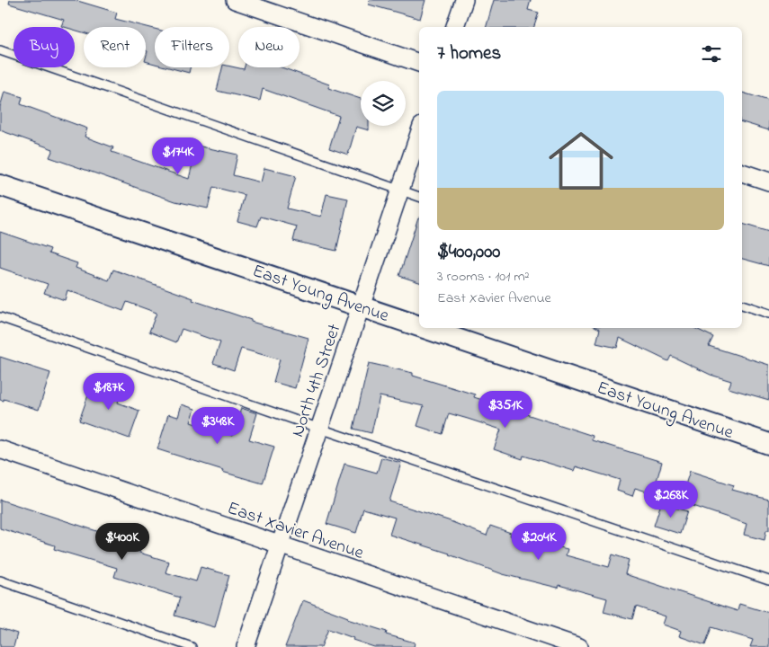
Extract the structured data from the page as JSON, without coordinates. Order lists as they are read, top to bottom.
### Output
{
  "streets": {
    "street": ["East Young Avenue", "North 4th Street", "East Xavier Avenue"]
  },
  "crossings": [
    ["East Young Avenue", "North 4th Street"],
    ["North 4th Street", "East Xavier Avenue"]
  ],
  "page": {
    "chip": [
      "Buy",
      "Rent",
      "Filters",
      "New"
    ],
    "heading": "7 homes",
    "list": [
      {
        "name": "$400,000",
        "note": "3 rooms · 101 m² · East Xavier Avenue"
      }
    ],
    "price": [
      "$174K",
      "$187K",
      "$351K",
      "$348K",
      "$268K",
      "$400K",
      "$204K"
    ]
  }
}
